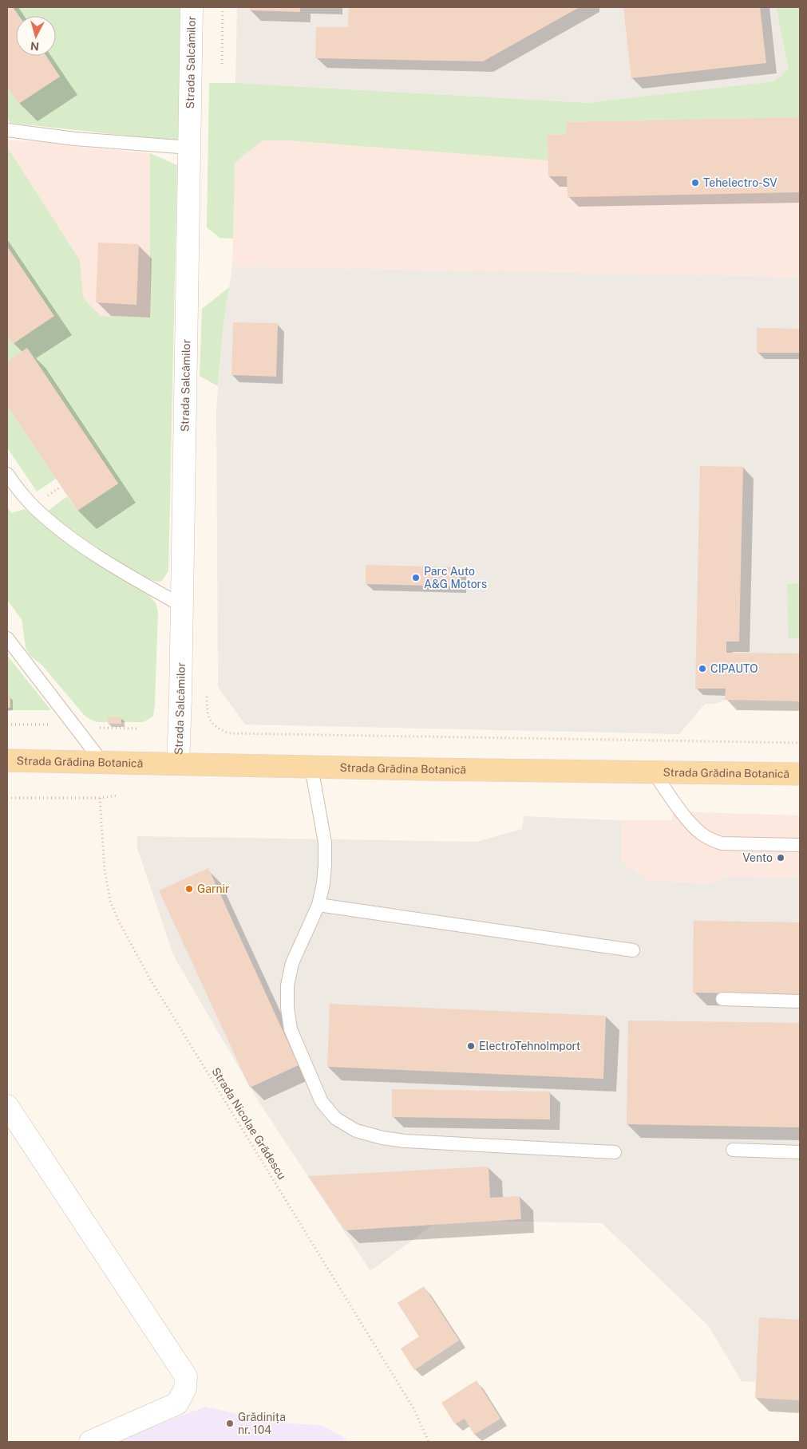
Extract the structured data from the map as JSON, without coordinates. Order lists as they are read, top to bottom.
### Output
{
  "streets": {
    "main road": ["Strada Grădina Botanică"],
    "street": ["Strada Salcâmilor"],
    "path": ["Strada Nicolae Grădescu"]
  },
  "crossings": [
    ["Strada Salcâmilor", "Strada Grădina Botanică"]
  ],
  "places": [
    "Tehelectro-SV",
    "Parc Auto A&G Motors",
    "CIPAUTO",
    "Vento",
    "Garnir",
    "ElectroTehnoImport",
    "Grădinița nr. 104"
  ],
  "north": "bottom"
}
